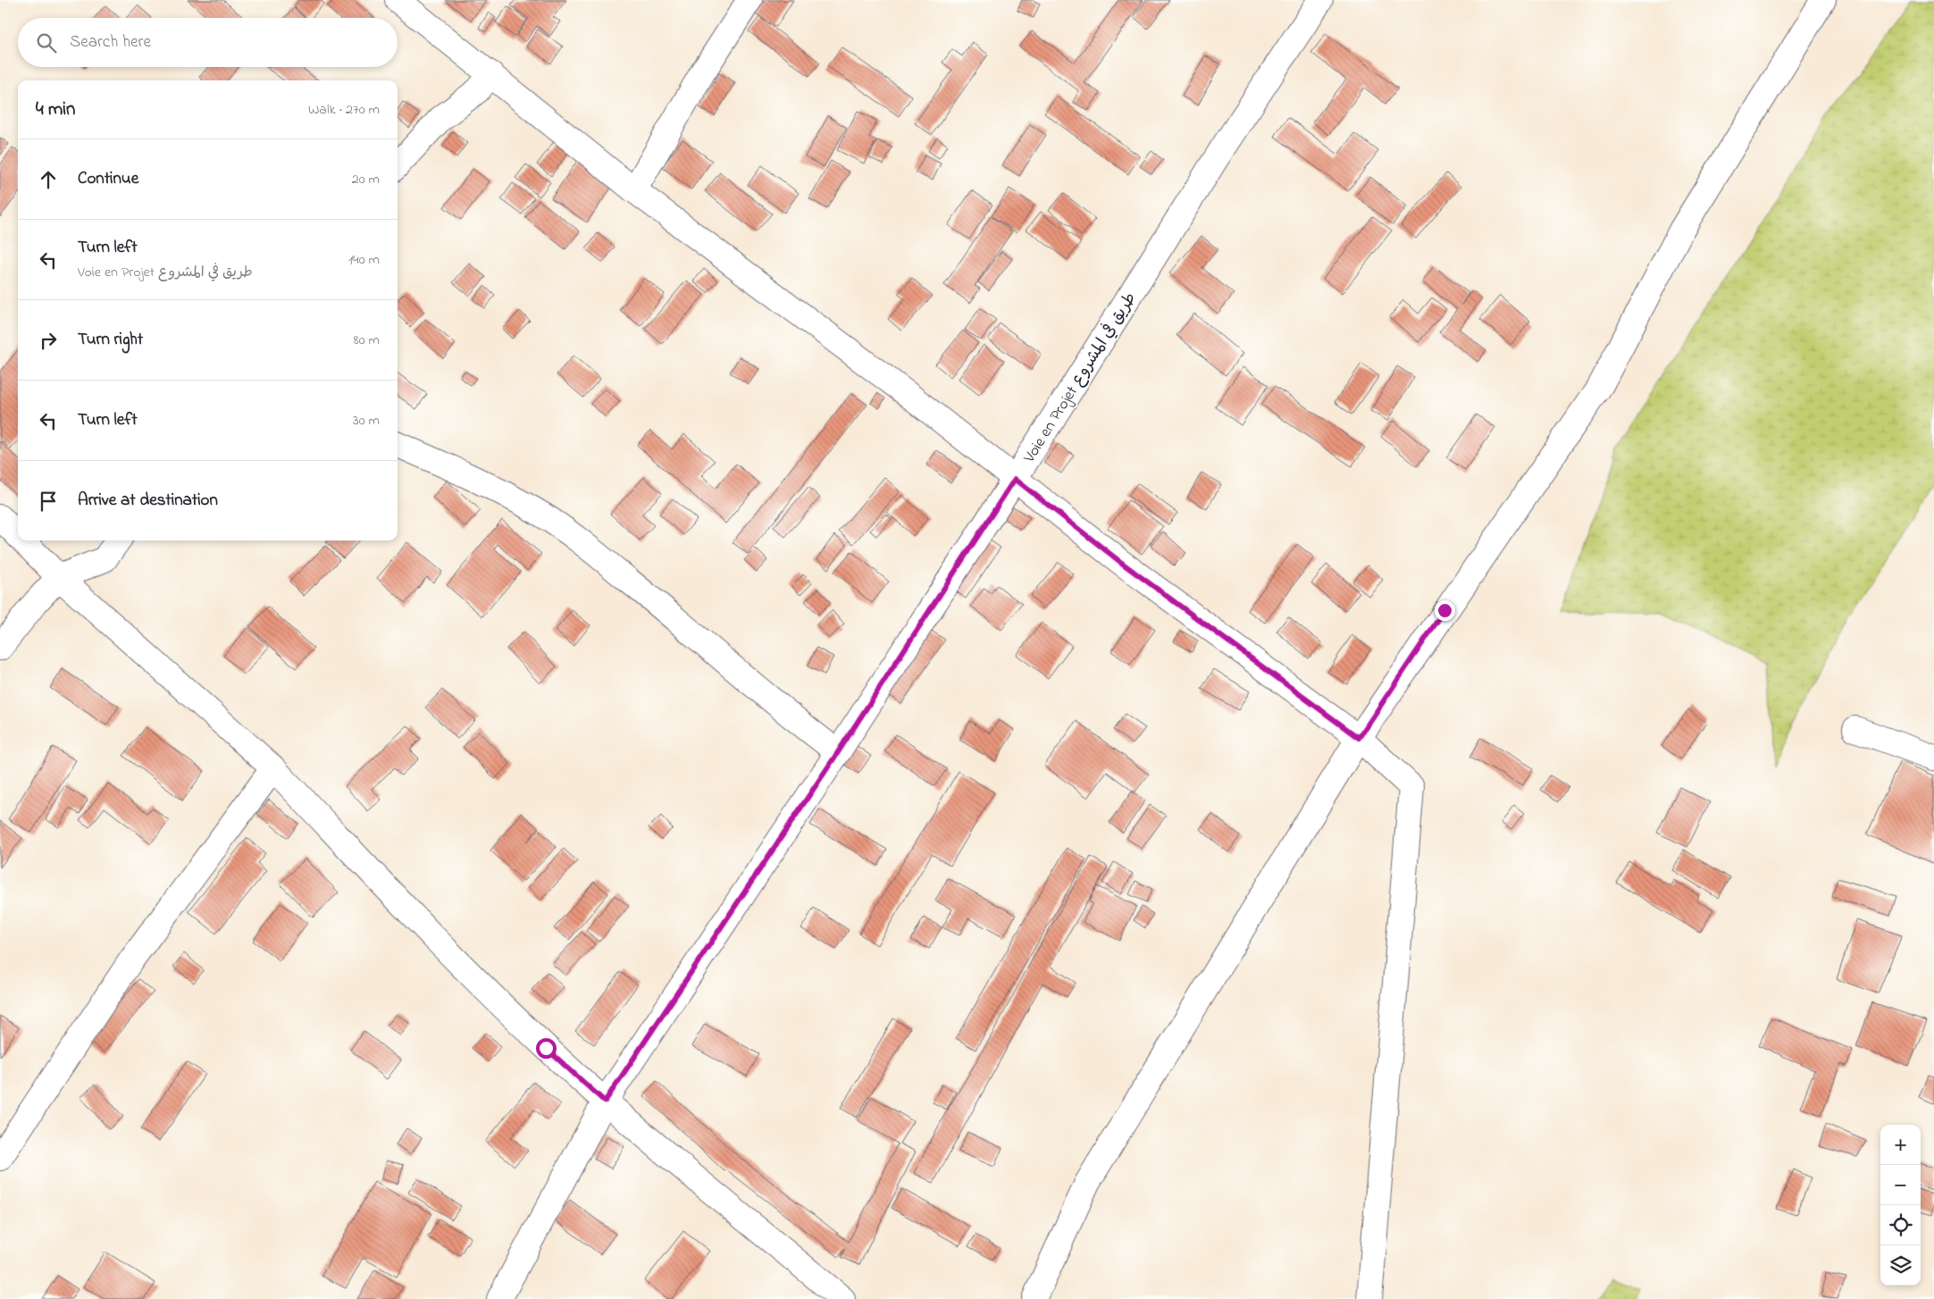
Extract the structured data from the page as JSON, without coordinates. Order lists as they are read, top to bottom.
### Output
{
  "streets": {
    "street": ["Voie en Projet طريق في المشروع"]
  },
  "page": {
    "search": "Search here",
    "heading": ["4 min", "Walk · 270 m"],
    "list": [
      ["Continue", "20 m"],
      ["Turn left", "Voie en Projet طريق في المشروع", "140 m"],
      ["Turn right", "80 m"],
      ["Turn left", "30 m"],
      "Arrive at destination"
    ],
    "map_buttons": ["+", "−"]
  }
}
